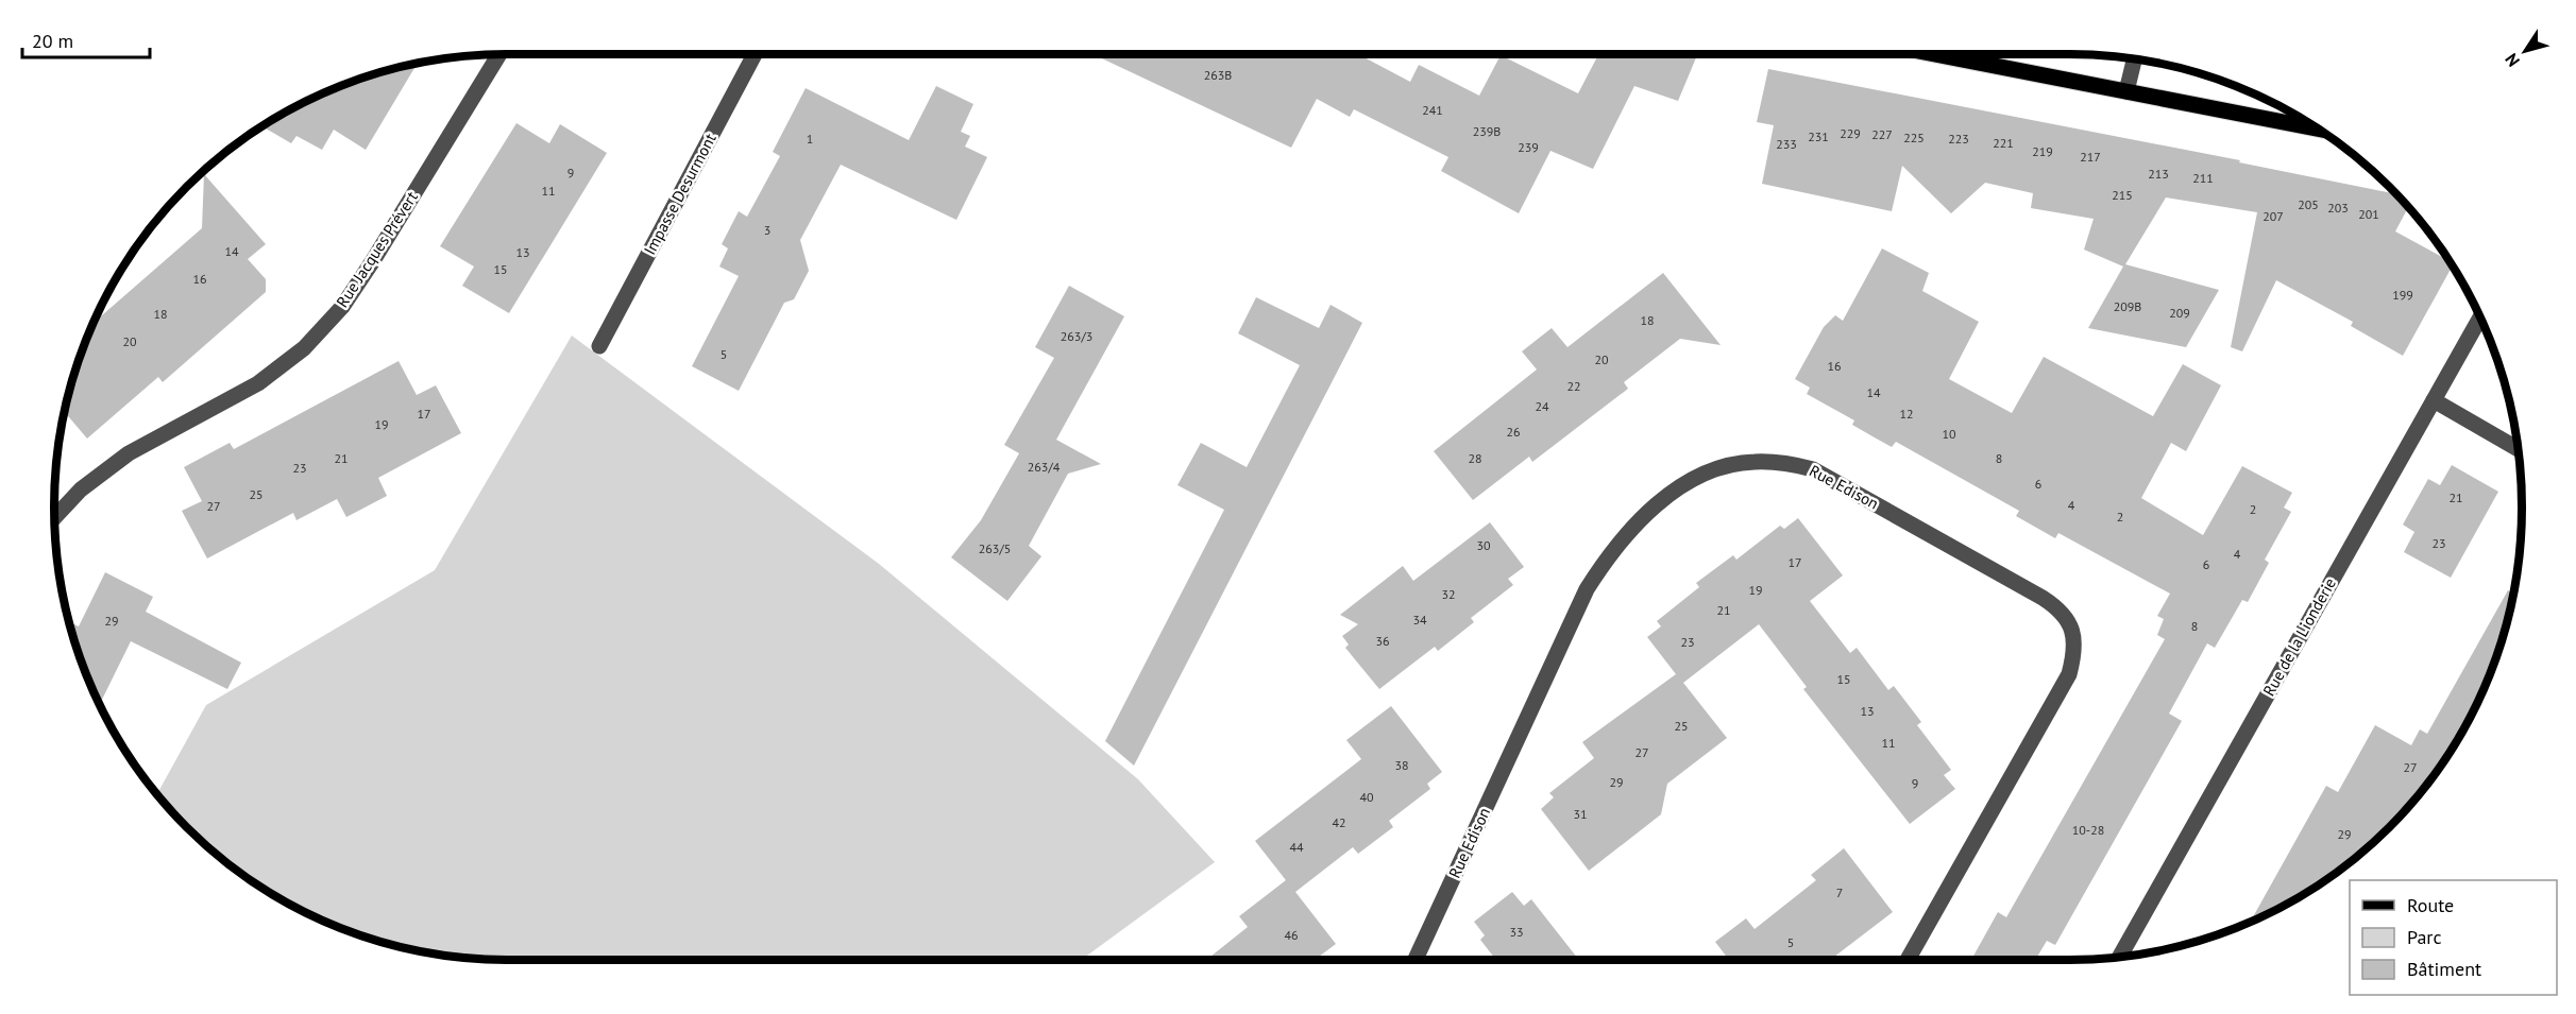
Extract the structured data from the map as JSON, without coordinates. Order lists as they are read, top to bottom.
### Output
{
  "streets": {
    "street": [
      "Impasse Desurmont",
      "Rue Jacques Prévert",
      "Rue Edison",
      "Rue de la Lionderie"
    ]
  },
  "house_numbers": [
    "263B",
    "241",
    "239B",
    "229",
    "227",
    "231",
    "225",
    "1",
    "223",
    "221",
    "233",
    "239",
    "219",
    "217",
    "9",
    "213",
    "211",
    "11",
    "215",
    "205",
    "203",
    "201",
    "207",
    "3",
    "14",
    "13",
    "15",
    "16",
    "199",
    "209B",
    "209",
    "18",
    "18",
    "263/3",
    "20",
    "5",
    "20",
    "16",
    "22",
    "14",
    "24",
    "17",
    "12",
    "19",
    "26",
    "10",
    "21",
    "28",
    "8",
    "263/4",
    "23",
    "6",
    "25",
    "21",
    "4",
    "27",
    "2",
    "2",
    "23",
    "30",
    "263/5",
    "4",
    "17",
    "6",
    "19",
    "32",
    "21",
    "34",
    "29",
    "8",
    "36",
    "23",
    "15",
    "13",
    "25",
    "11",
    "27",
    "38",
    "27",
    "29",
    "9",
    "40",
    "31",
    "42",
    "10-28",
    "29",
    "44",
    "7",
    "33",
    "46",
    "5"
  ],
  "legend": ["Route", "Parc", "Bâtiment"],
  "scale_bar": "20 m",
  "north": "bottom left"
}
